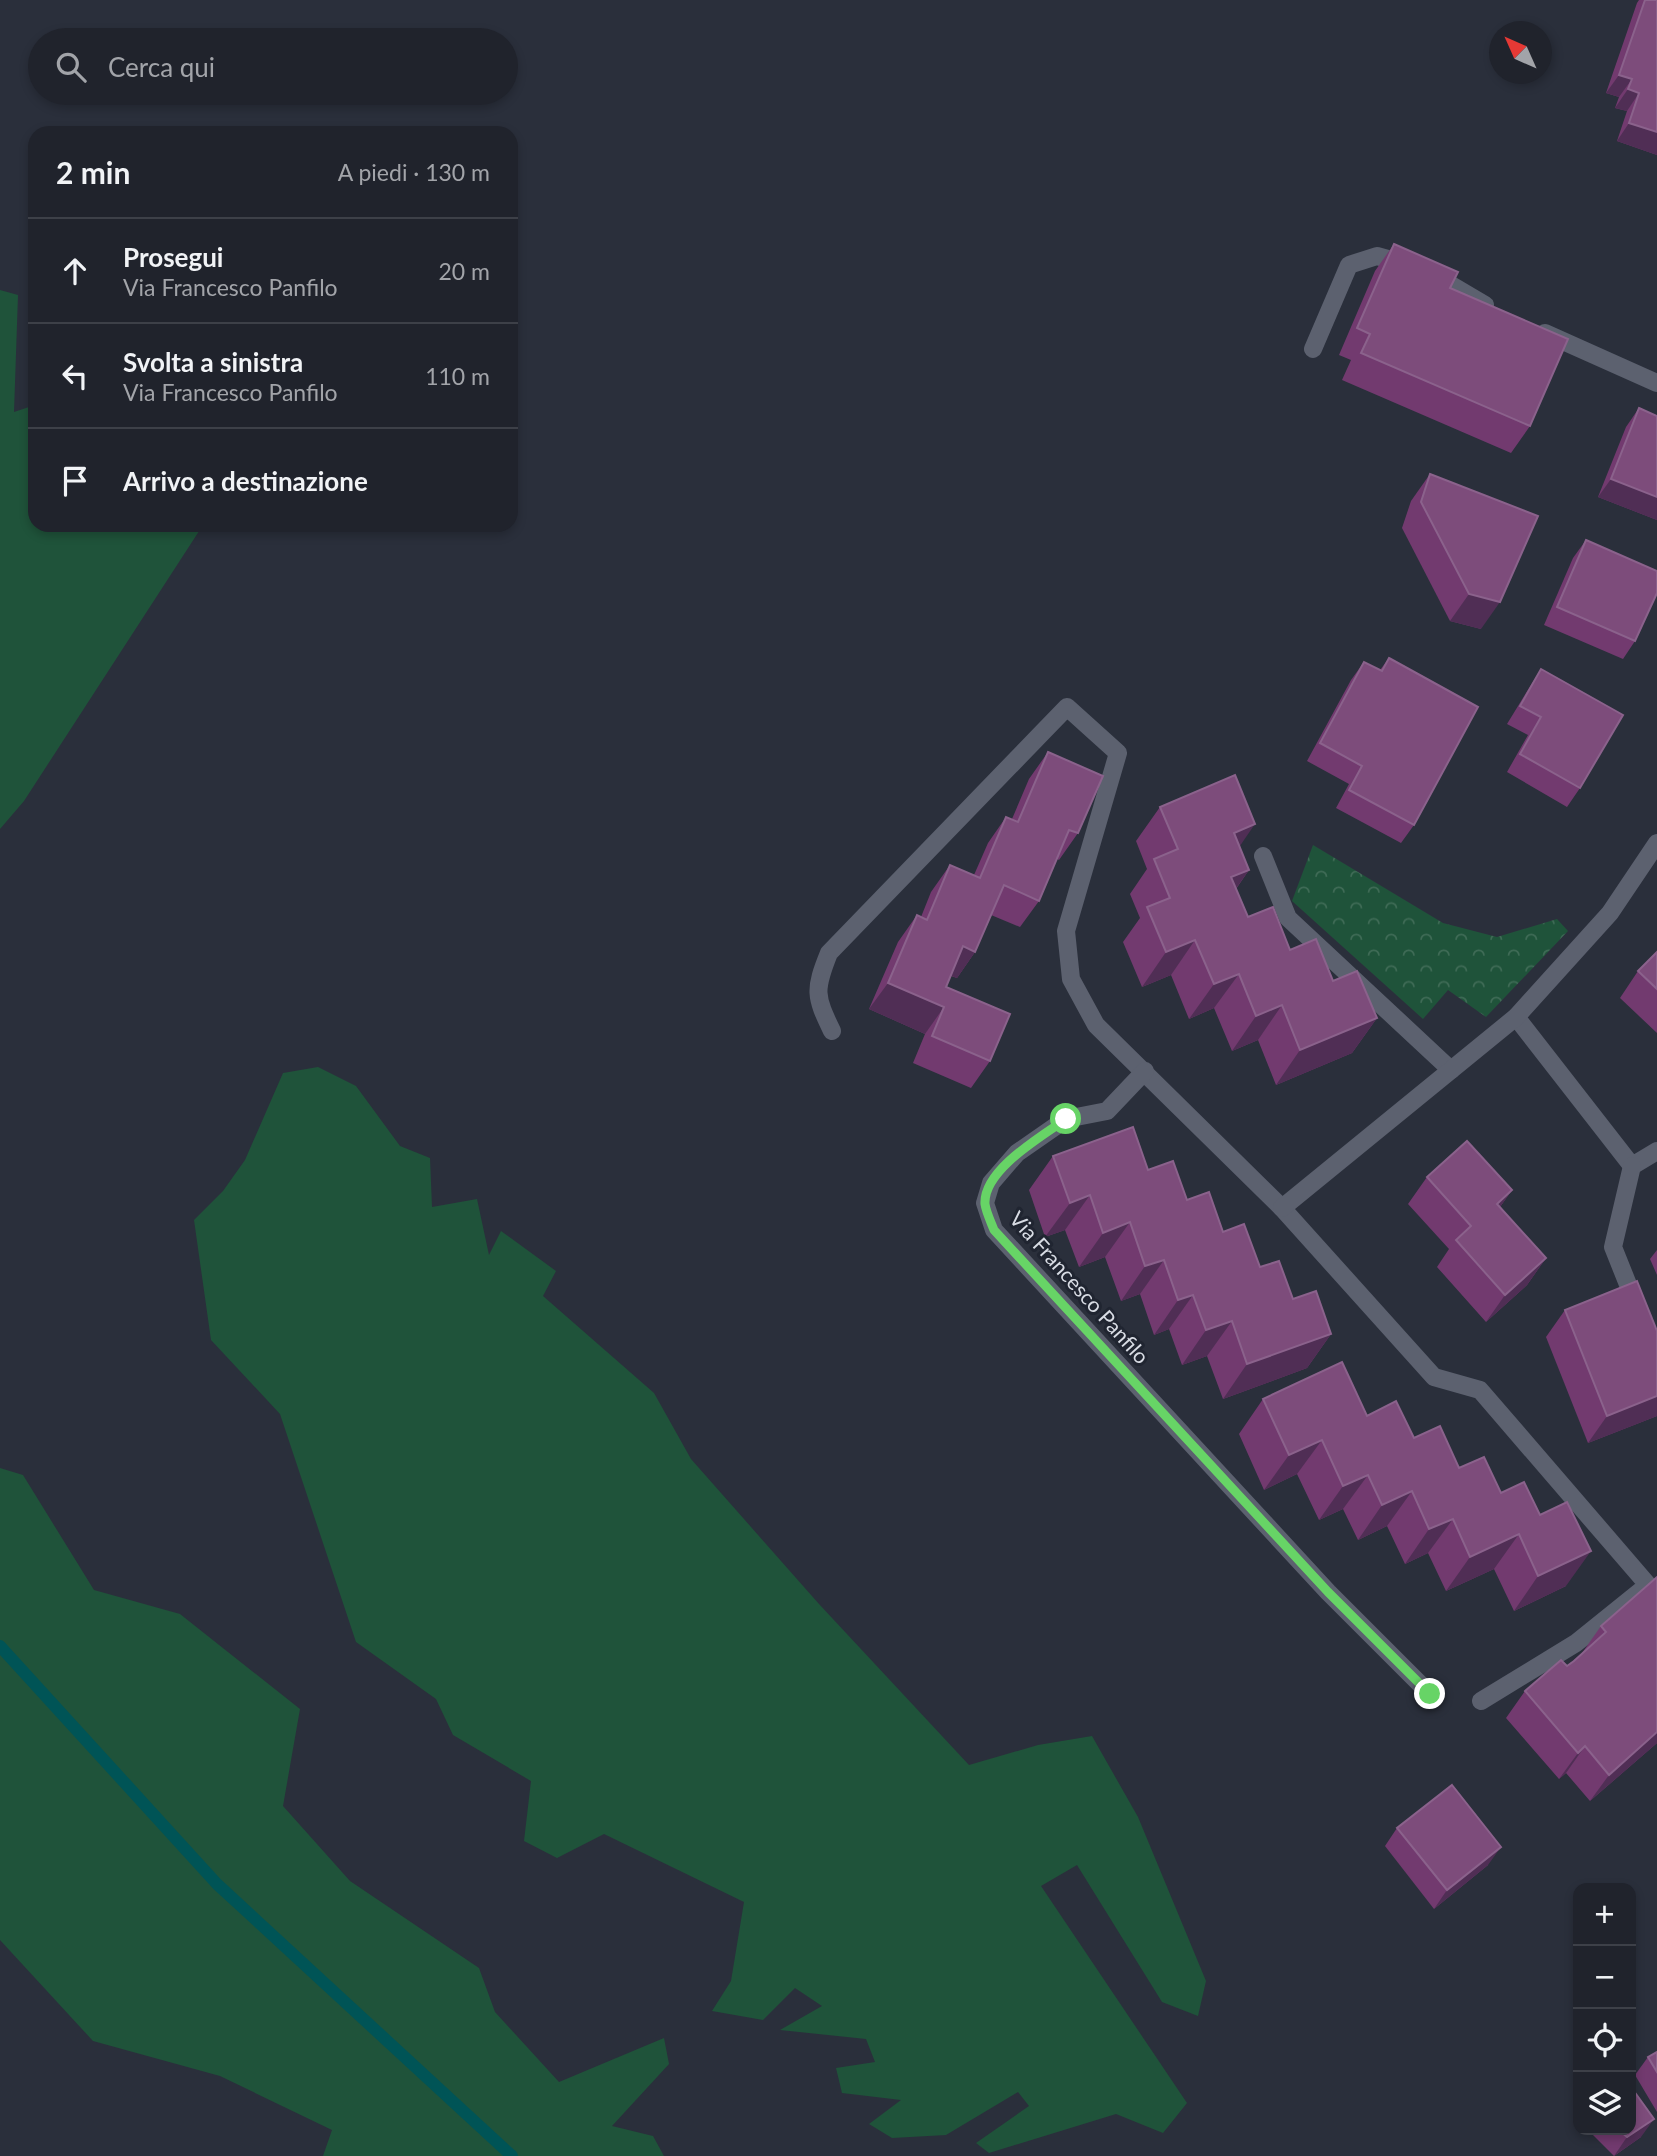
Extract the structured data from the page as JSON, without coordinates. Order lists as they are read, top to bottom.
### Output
{
  "streets": {
    "street": ["Via Francesco Panfilo"]
  },
  "north": "top left",
  "page": {
    "search": "Cerca qui",
    "heading": ["2 min", "A piedi · 130 m"],
    "list": [
      ["Prosegui", "Via Francesco Panfilo", "20 m"],
      ["Svolta a sinistra", "Via Francesco Panfilo", "110 m"],
      "Arrivo a destinazione"
    ],
    "map_buttons": ["+", "−"]
  }
}
